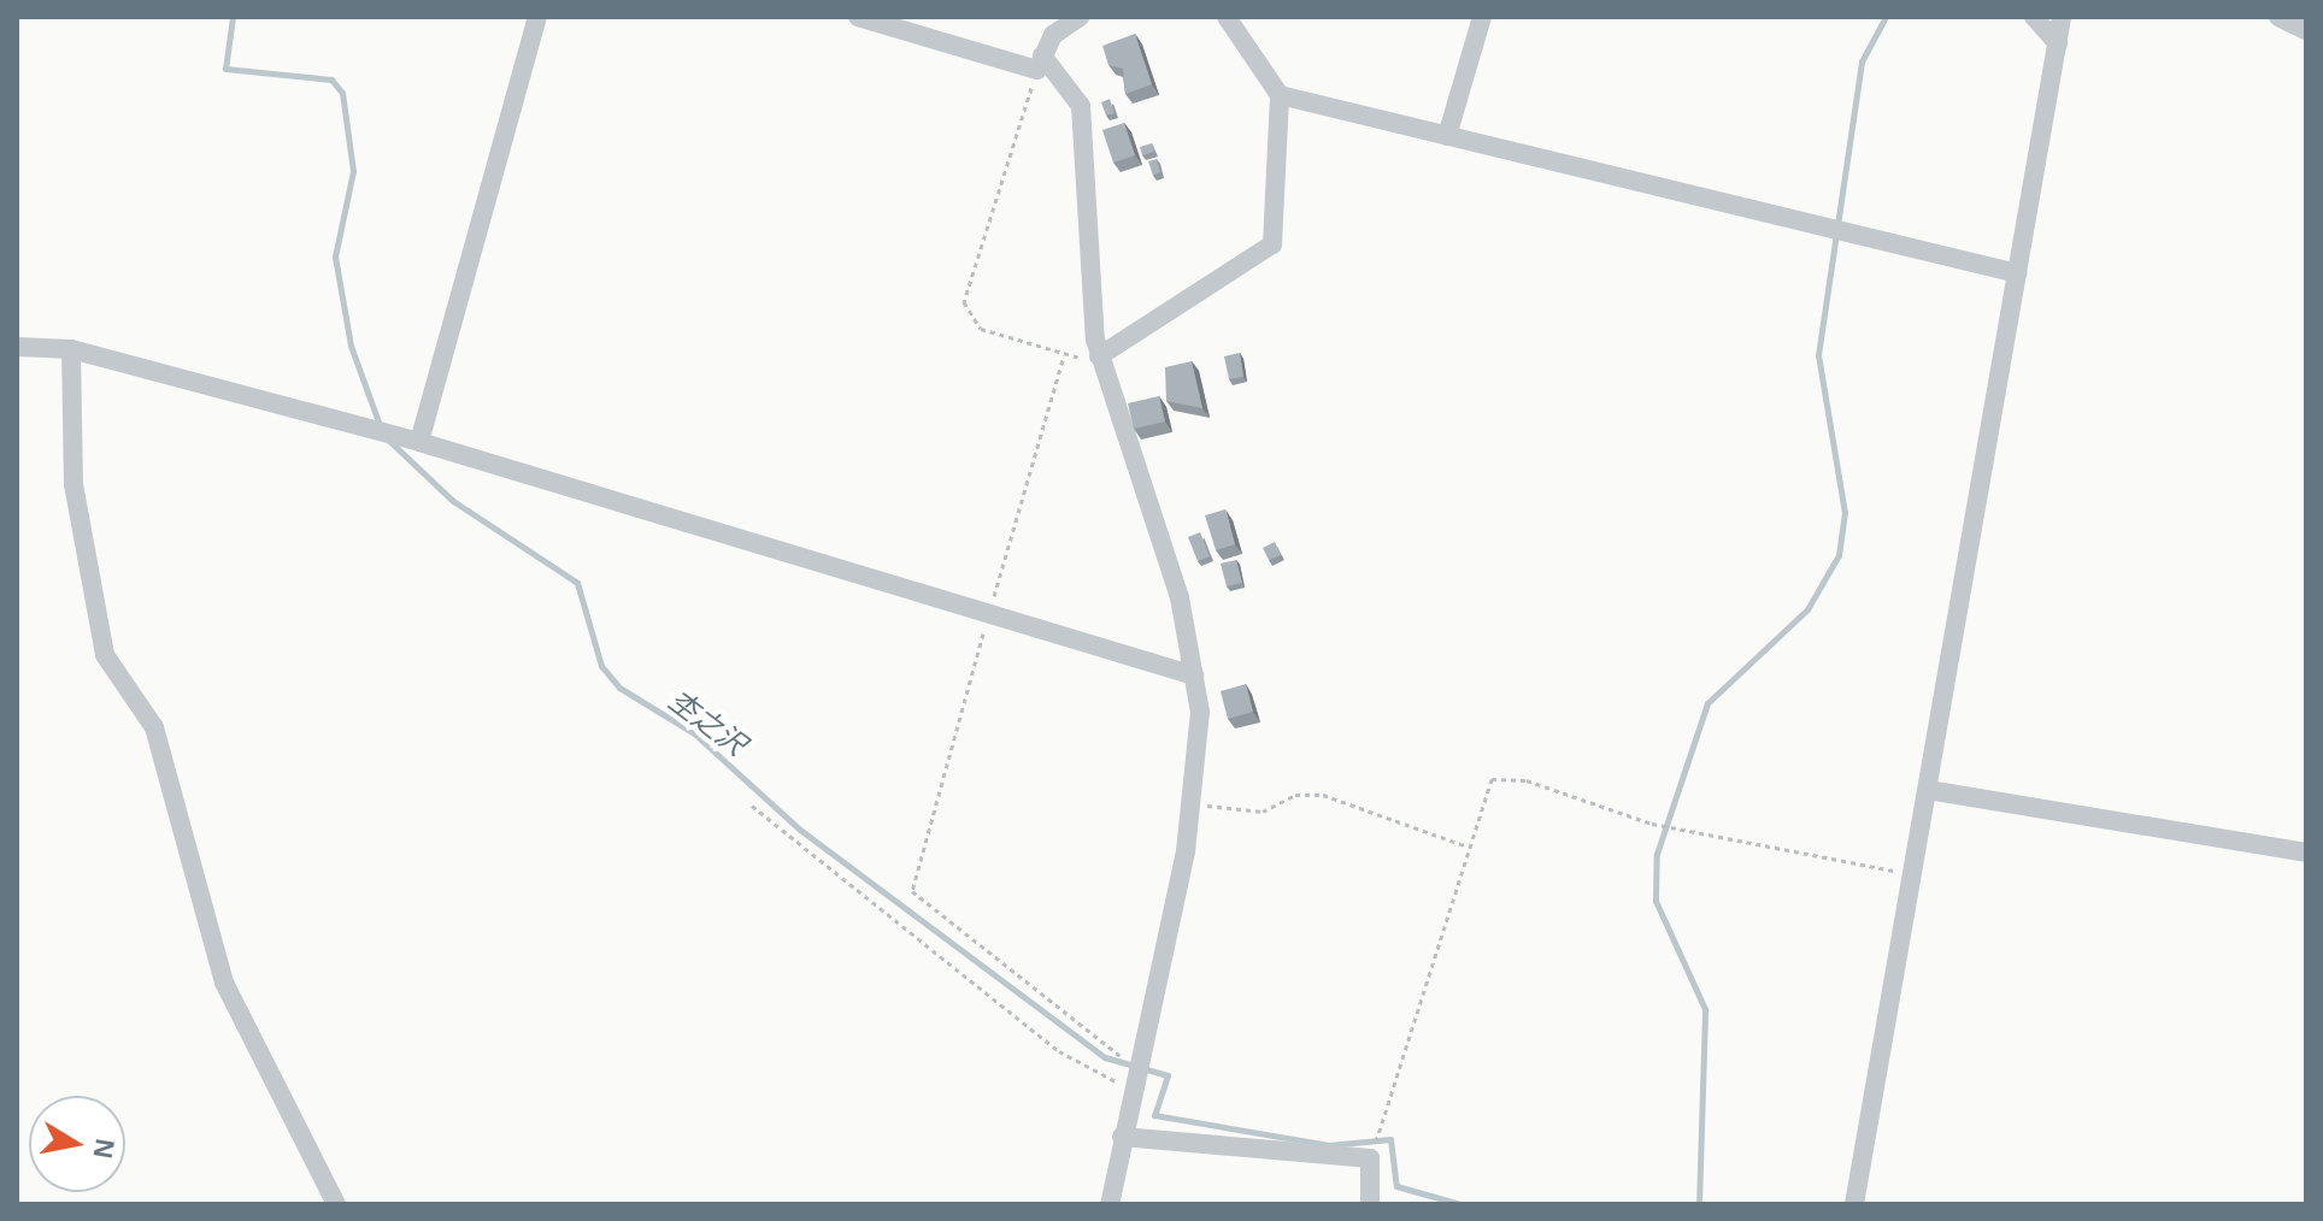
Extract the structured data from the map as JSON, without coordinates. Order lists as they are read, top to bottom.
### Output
{
  "water": ["杢之沢"],
  "north": "right"
}
